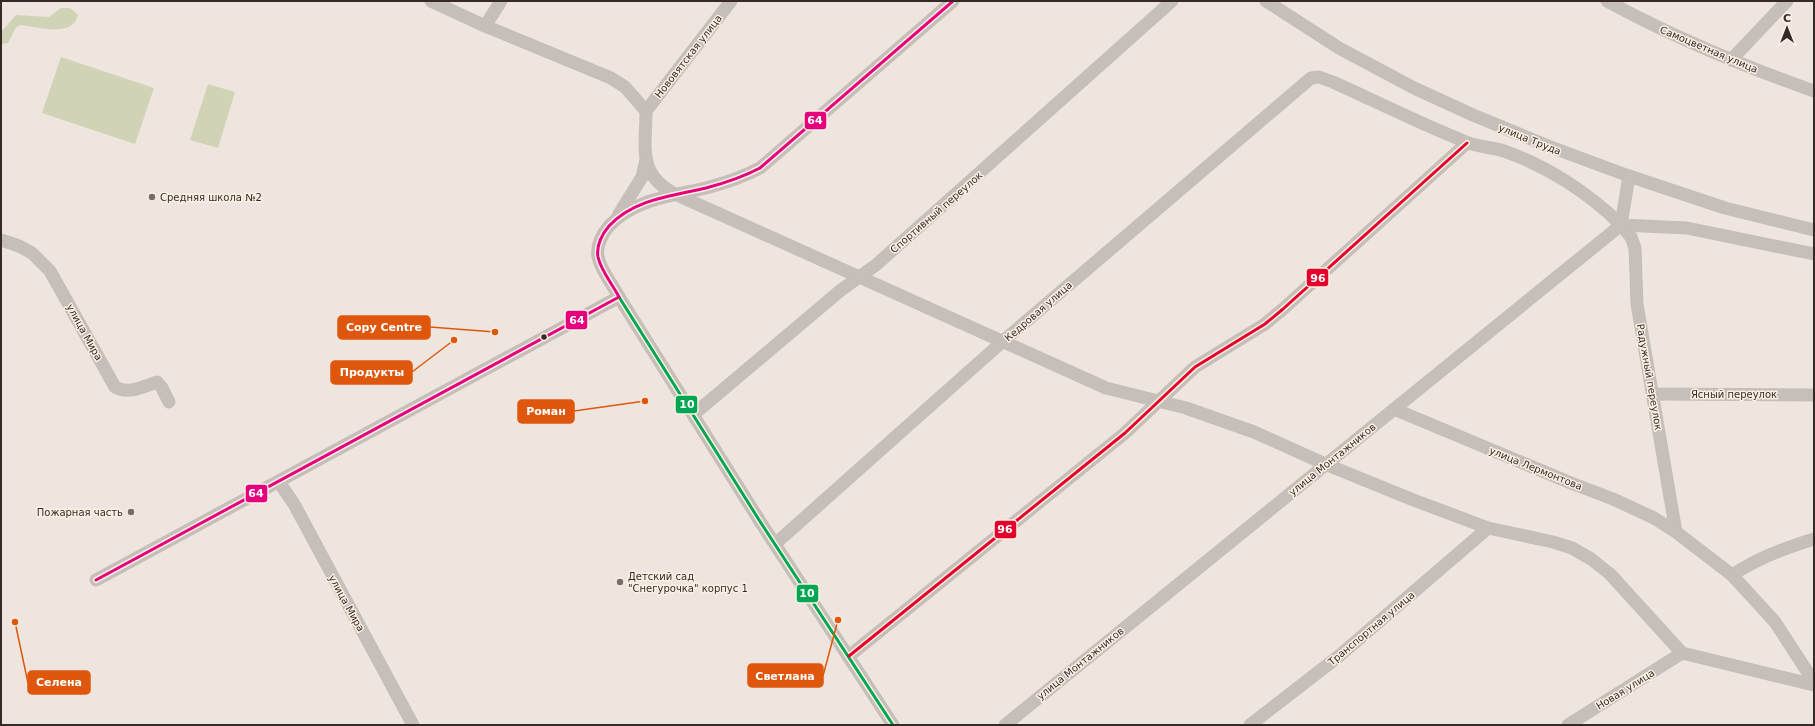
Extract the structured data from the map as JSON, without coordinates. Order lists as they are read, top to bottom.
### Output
{
  "streets": {
    "street": [
      "Самоцветная улица",
      "Нововятская улица",
      "улица Труда",
      "Спортивный переулок",
      "Кедровая улица",
      "улица Мира",
      "Радужный переулок",
      "Ясный переулок",
      "улица Монтажников",
      "улица Лермонтова",
      "Транспортная улица",
      "Новая улица"
    ]
  },
  "crossings": [
    ["Радужный переулок", "Ясный переулок"],
    ["Радужный переулок", "улица Монтажников"],
    ["Радужный переулок", "улица Лермонтова"],
    ["улица Монтажников", "улица Лермонтова"]
  ],
  "places": [
    "Средняя школа №2",
    "Copy Centre",
    "Продукты",
    "Роман",
    "Пожарная часть",
    "Детский сад \"Снегурочка\" корпус 1",
    "Светлана",
    "Селена"
  ],
  "lines": ["transit line 64", "transit line 96", "transit line 10"],
  "north": "top"
}
